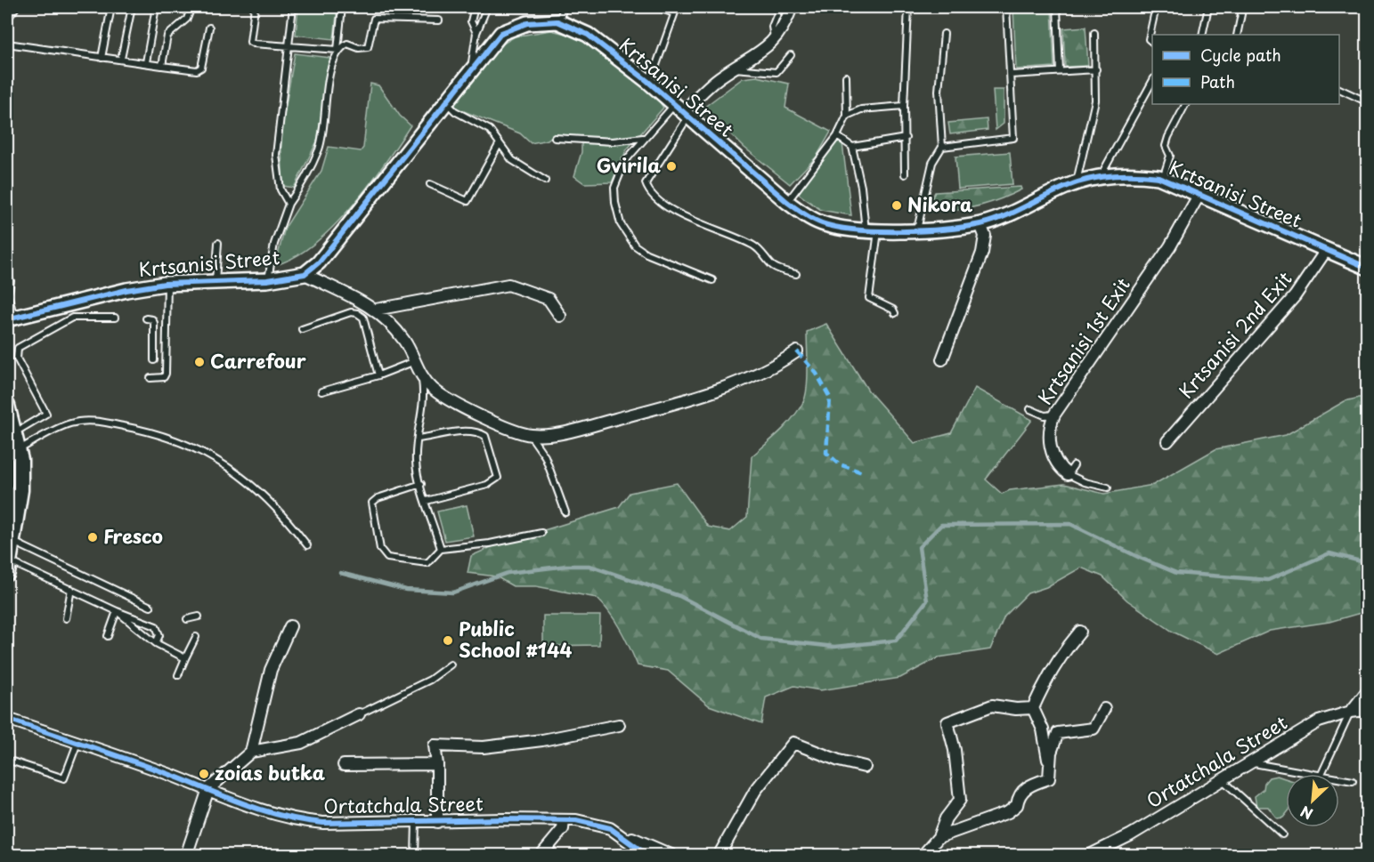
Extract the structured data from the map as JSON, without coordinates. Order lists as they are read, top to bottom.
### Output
{
  "streets": {
    "street": [
      "Krtsanisi Street",
      "Krtsanisi 2nd Exit",
      "Krtsanisi 1st Exit",
      "Ortatchala Street"
    ]
  },
  "crossings": [
    ["Krtsanisi Street", "Krtsanisi 2nd Exit"],
    ["Krtsanisi Street", "Krtsanisi 1st Exit"]
  ],
  "places": [
    "Gvirila",
    "Nikora",
    "Carrefour",
    "Fresco",
    "Public School #144",
    "zoias butka"
  ],
  "legend": ["Cycle path", "Path"],
  "north": "bottom left"
}
